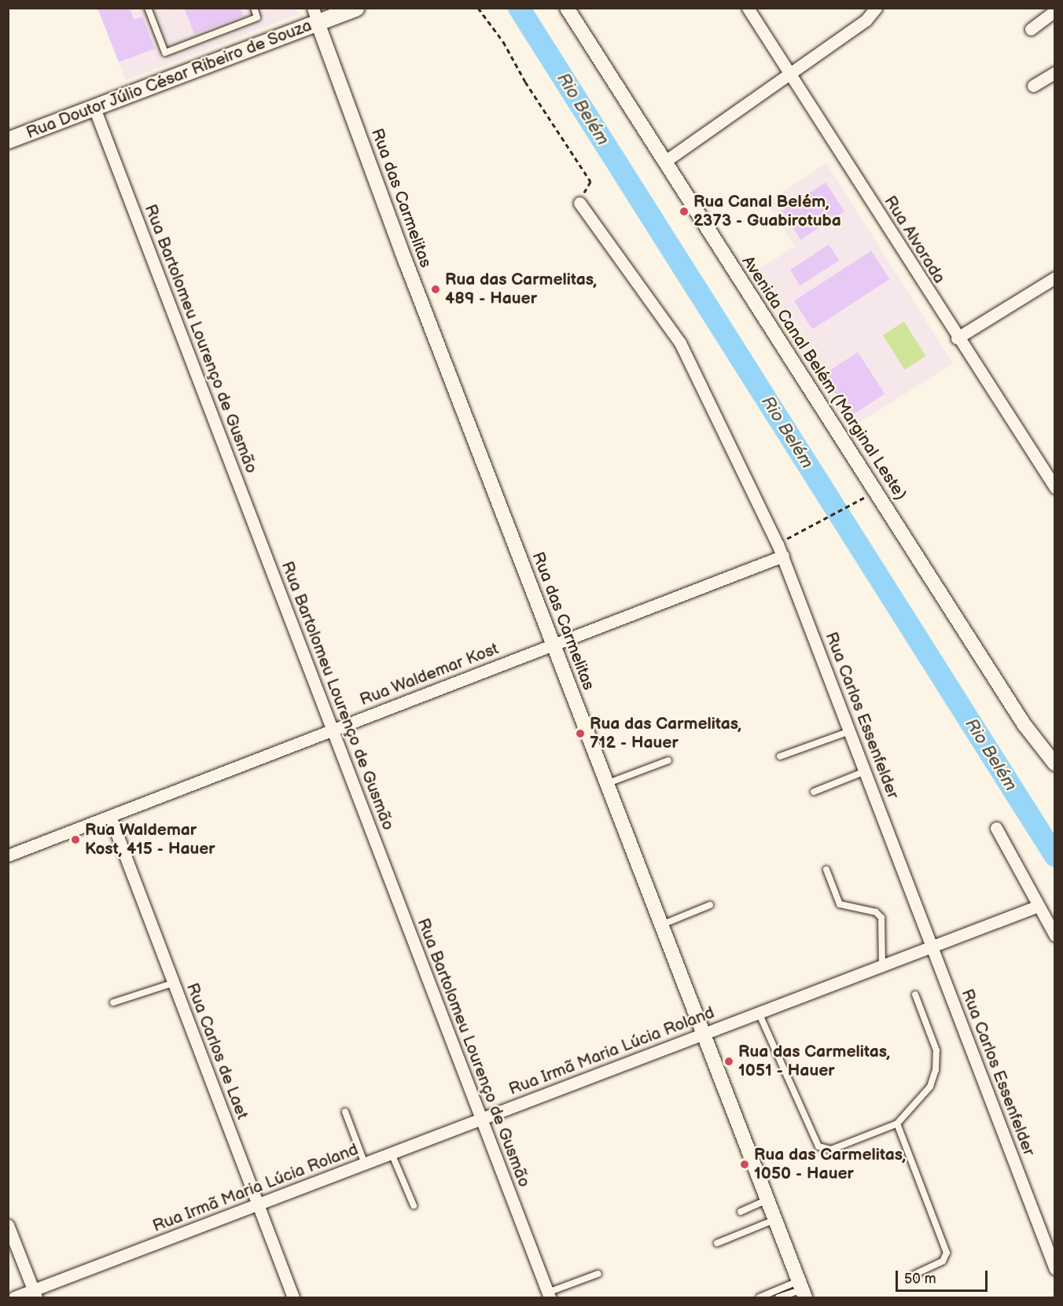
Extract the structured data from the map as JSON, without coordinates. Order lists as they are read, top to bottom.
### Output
{
  "streets": {
    "main road": ["Rua Doutor Júlio César Ribeiro de Souza"],
    "street": [
      "Rua das Carmelitas",
      "Rua Alvorada",
      "Rua Bartolomeu Lourenço de Gusmão",
      "Avenida Canal Belém (Marginal Leste)",
      "Rua Waldemar Kost",
      "Rua Carlos Essenfelder",
      "Rua Carlos de Laet",
      "Rua Irmã Maria Lúcia Roland"
    ]
  },
  "crossings": [
    ["Rua Doutor Júlio César Ribeiro de Souza", "Rua das Carmelitas"],
    ["Rua Doutor Júlio César Ribeiro de Souza", "Rua Bartolomeu Lourenço de Gusmão"],
    ["Rua das Carmelitas", "Rua Waldemar Kost"],
    ["Rua das Carmelitas", "Rua Irmã Maria Lúcia Roland"],
    ["Rua Bartolomeu Lourenço de Gusmão", "Rua Waldemar Kost"],
    ["Rua Bartolomeu Lourenço de Gusmão", "Rua Irmã Maria Lúcia Roland"],
    ["Rua Waldemar Kost", "Rua Carlos Essenfelder"],
    ["Rua Waldemar Kost", "Rua Carlos de Laet"],
    ["Rua Carlos Essenfelder", "Rua Irmã Maria Lúcia Roland"],
    ["Rua Carlos de Laet", "Rua Irmã Maria Lúcia Roland"]
  ],
  "water": ["Rio Belém"],
  "places": [
    "Rua Canal Belém, 2373 - Guabirotuba",
    "Rua das Carmelitas, 489 - Hauer",
    "Rua das Carmelitas, 712 - Hauer",
    "Rua Waldemar Kost, 415 - Hauer",
    "Rua das Carmelitas, 1051 - Hauer",
    "Rua das Carmelitas, 1050 - Hauer"
  ],
  "scale_bar": "50 m"
}
